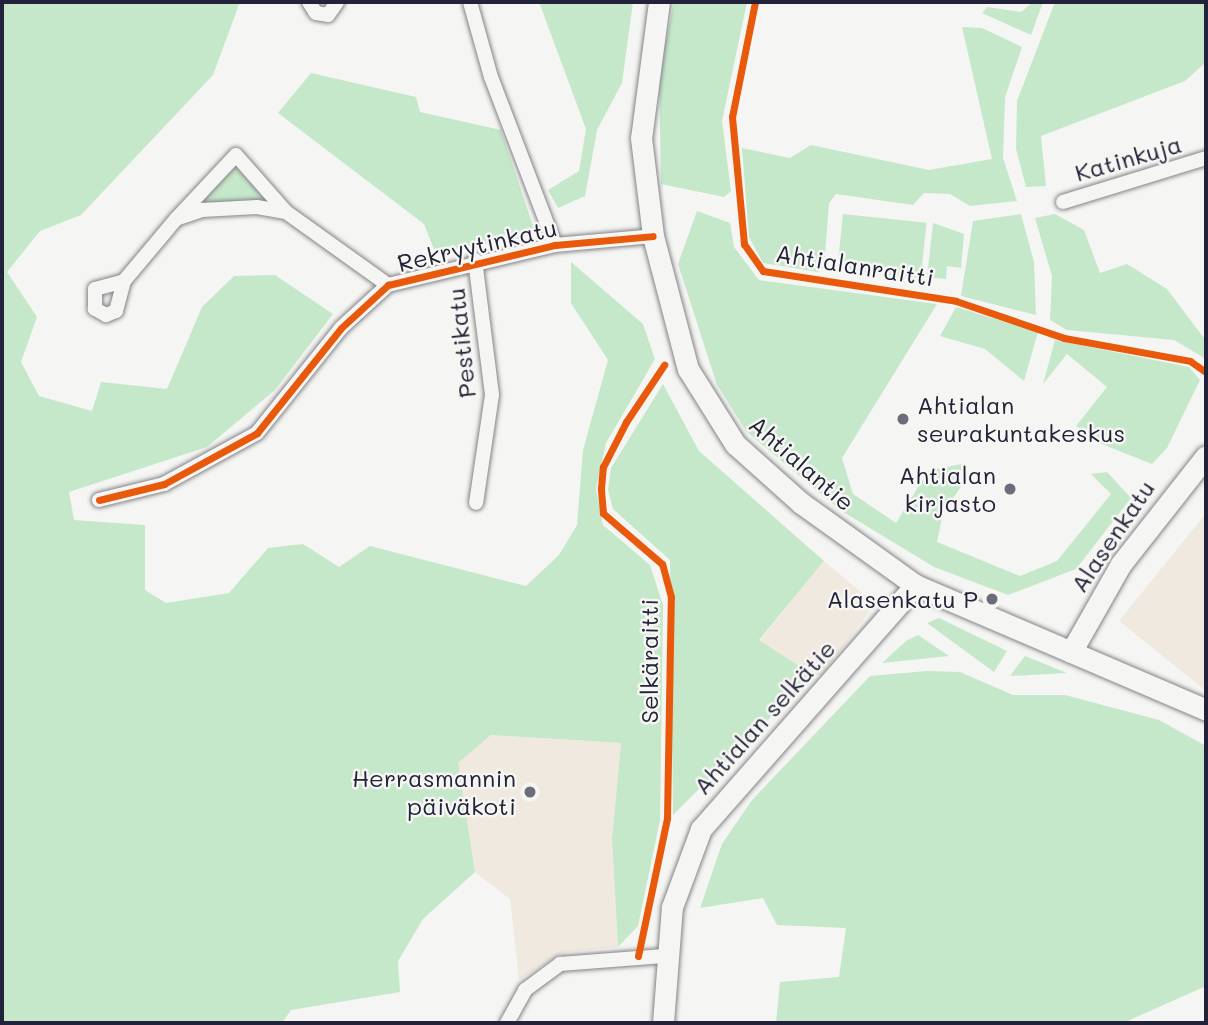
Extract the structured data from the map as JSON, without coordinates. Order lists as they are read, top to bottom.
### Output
{
  "streets": {
    "main road": ["Ahtialantie", "Alasenkatu", "Ahtialan selkätie"],
    "street": ["Katinkuja", "Rekryytinkatu", "Pestikatu"],
    "cycle path": ["Ahtialanraitti", "Selkäraitti"]
  },
  "crossings": [
    ["Rekryytinkatu", "Pestikatu"],
    ["Rekryytinkatu", "Ahtialantie"],
    ["Ahtialantie", "Alasenkatu"],
    ["Ahtialantie", "Ahtialan selkätie"]
  ],
  "places": [
    "Ahtialan seurakuntakeskus",
    "Ahtialan kirjasto",
    "Alasenkatu P",
    "Herrasmannin päiväkoti"
  ]
}
